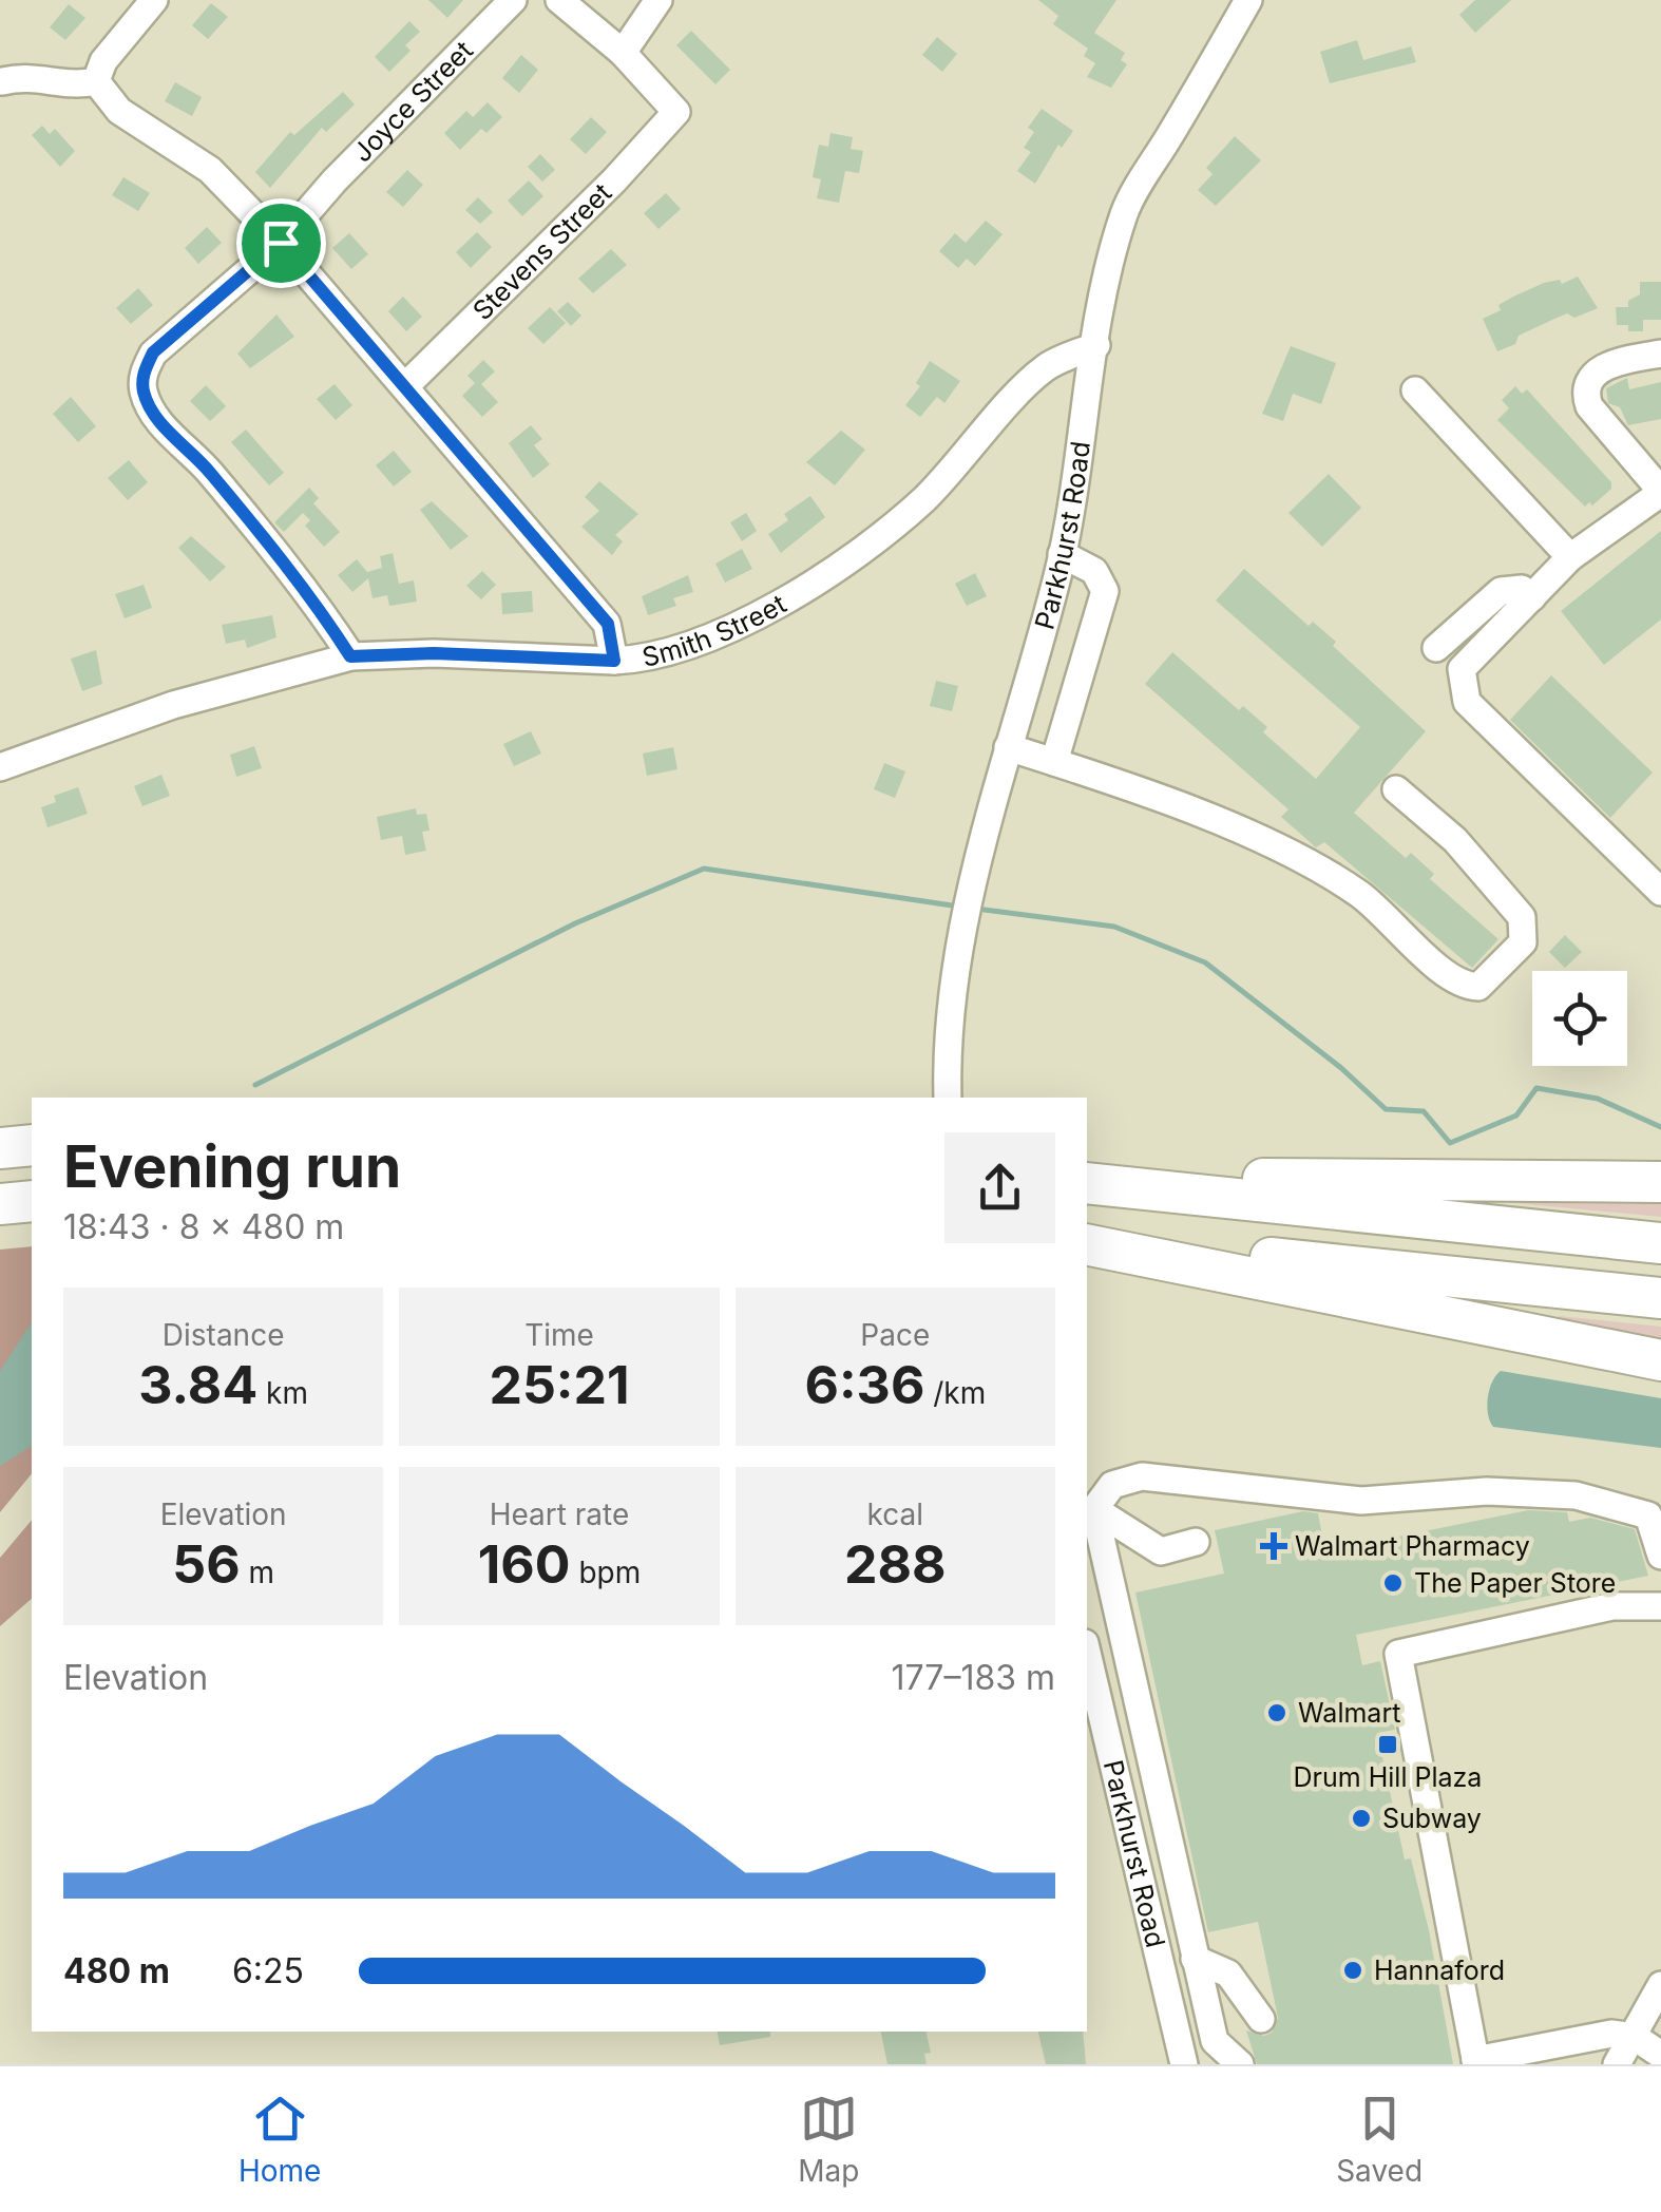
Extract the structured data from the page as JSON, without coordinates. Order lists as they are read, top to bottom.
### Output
{
  "streets": {
    "street": [
      "Joyce Street",
      "Stevens Street",
      "Parkhurst Road",
      "Smith Street"
    ]
  },
  "crossings": [
    ["Joyce Street", "Smith Street"],
    ["Parkhurst Road", "Smith Street"]
  ],
  "places": {
    "health": ["Walmart Pharmacy"],
    "other": [
      "The Paper Store",
      "Walmart",
      "Subway",
      "Hannaford"
    ],
    "transit": ["Drum Hill Plaza"]
  },
  "page": {
    "heading": ["Evening run", "18:43 · 8 × 480 m"],
    "stats": [
      ["Distance", "3.84 km"],
      ["Time", "25:21"],
      ["Pace", "6:36 /km"],
      ["Elevation", "56 m"],
      ["Heart rate", "160 bpm"],
      ["kcal", "288"]
    ],
    "chart": ["Elevation", "177–183 m"],
    "list": [
      {
        "name": "480 m",
        "note": "6:25"
      }
    ],
    "tabs": ["Home", "Map", "Saved"]
  }
}
